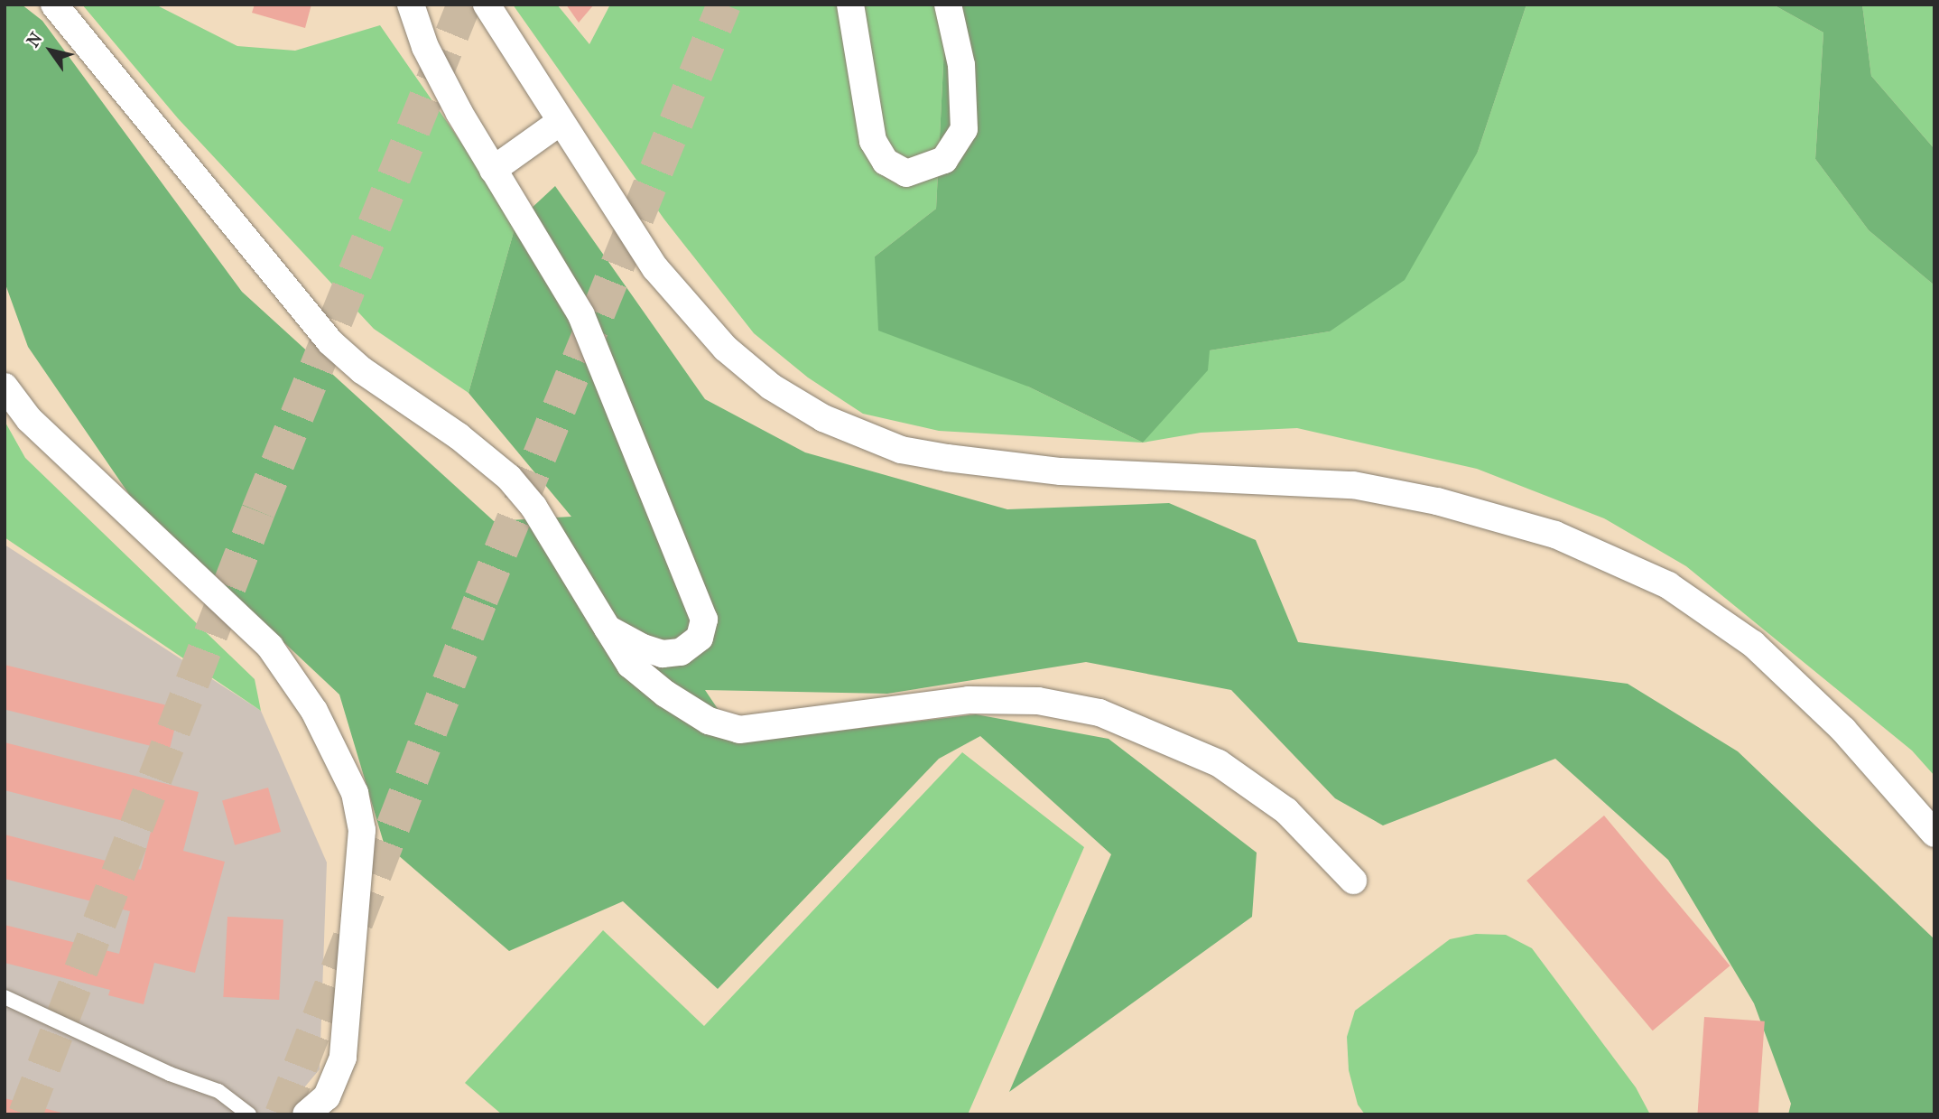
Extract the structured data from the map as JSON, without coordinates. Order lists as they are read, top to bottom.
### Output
{
  "north": "top left"
}
